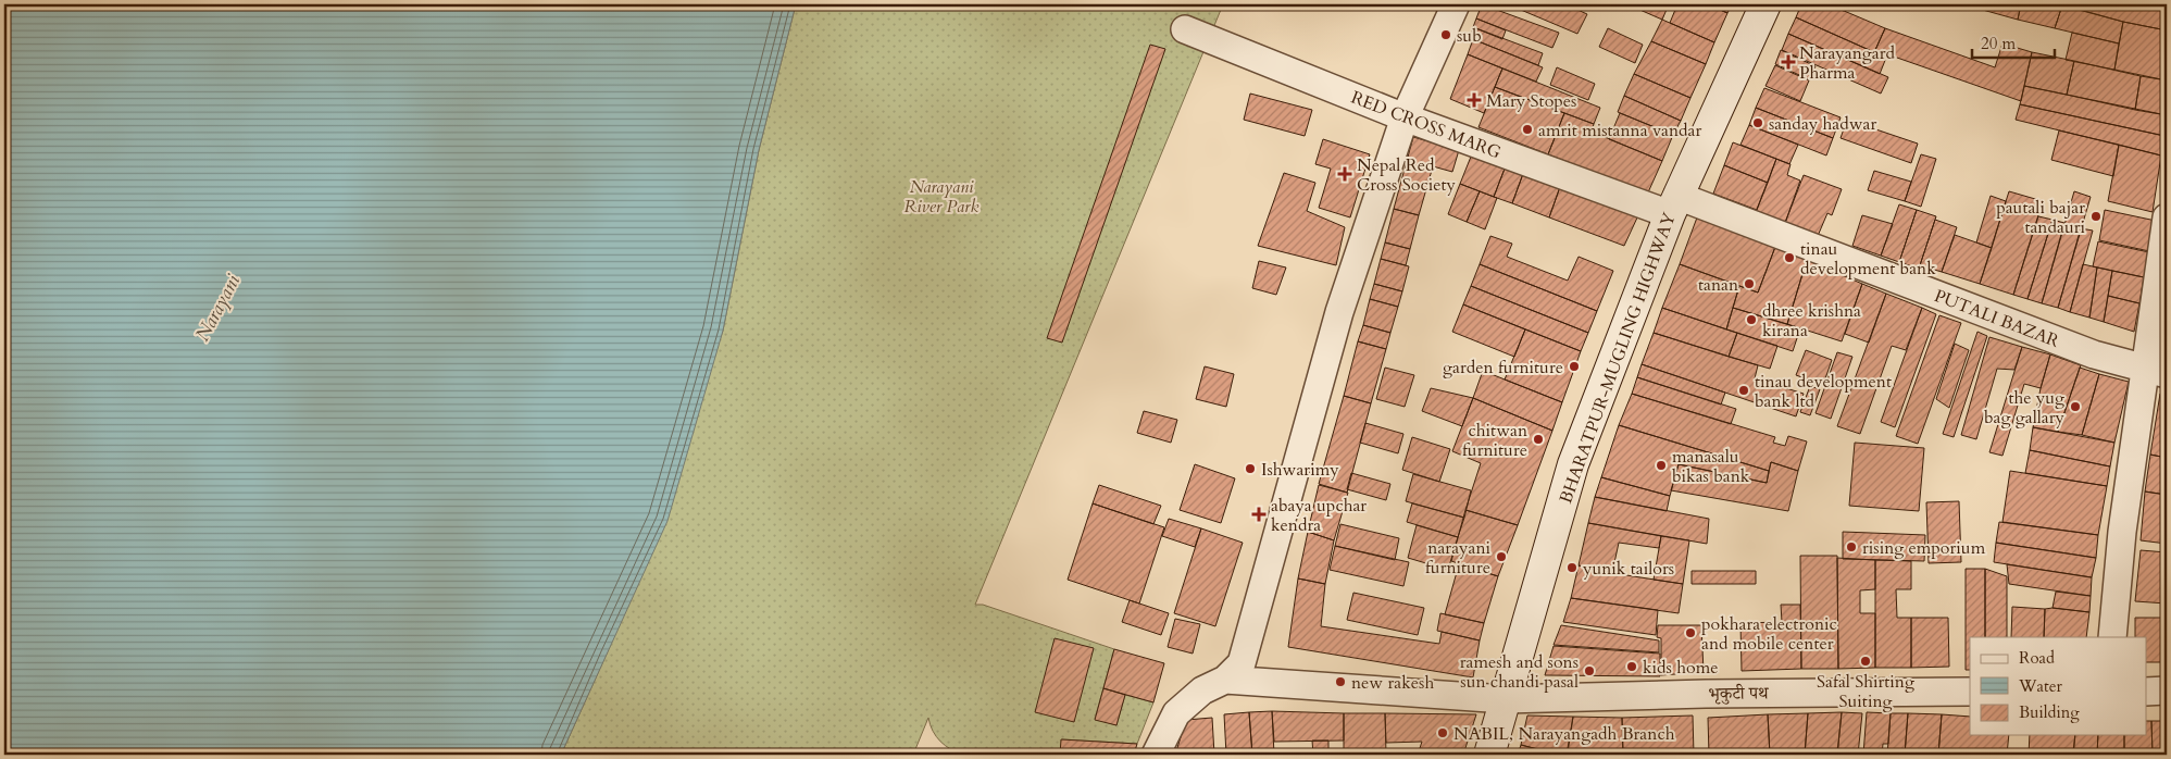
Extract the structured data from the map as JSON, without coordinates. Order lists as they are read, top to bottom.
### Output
{
  "streets": {
    "main road": ["BHARATPUR-MUGLING HIGHWAY"],
    "street": ["RED CROSS MARG", "PUTALI BAZAR", "भृकुटी पथ"]
  },
  "crossings": [
    ["RED CROSS MARG", "PUTALI BAZAR"],
    ["RED CROSS MARG", "BHARATPUR-MUGLING HIGHWAY"],
    ["PUTALI BAZAR", "BHARATPUR-MUGLING HIGHWAY"],
    ["BHARATPUR-MUGLING HIGHWAY", "भृकुटी पथ"]
  ],
  "water": ["Narayani"],
  "parks": ["Narayani River Park"],
  "places": {
    "other": [
      "sub",
      "sanday hadwar",
      "amrit mistanna vandar",
      "pautali bajar tandauri",
      "tinau development bank",
      "tanan",
      "dhree krishna kirana",
      "garden furniture",
      "tinau development bank ltd",
      "the yug bag gallary",
      "chitwan furniture",
      "manasalu bikas bank",
      "Ishwarimy",
      "rising emporium",
      "narayani furniture",
      "yunik tailors",
      "pokhara electronic and mobile center",
      "Safal Shirting Suiting",
      "kids home",
      "ramesh and sons sun chandi pasal",
      "new rakesh",
      "NABIL, Narayangadh Branch"
    ],
    "health": [
      "Narayangard Pharma",
      "Mary Stopes",
      "Nepal Red Cross Society",
      "abaya upchar kendra"
    ]
  },
  "legend": ["Road", "Water", "Building"],
  "scale_bar": "20 m"
}
